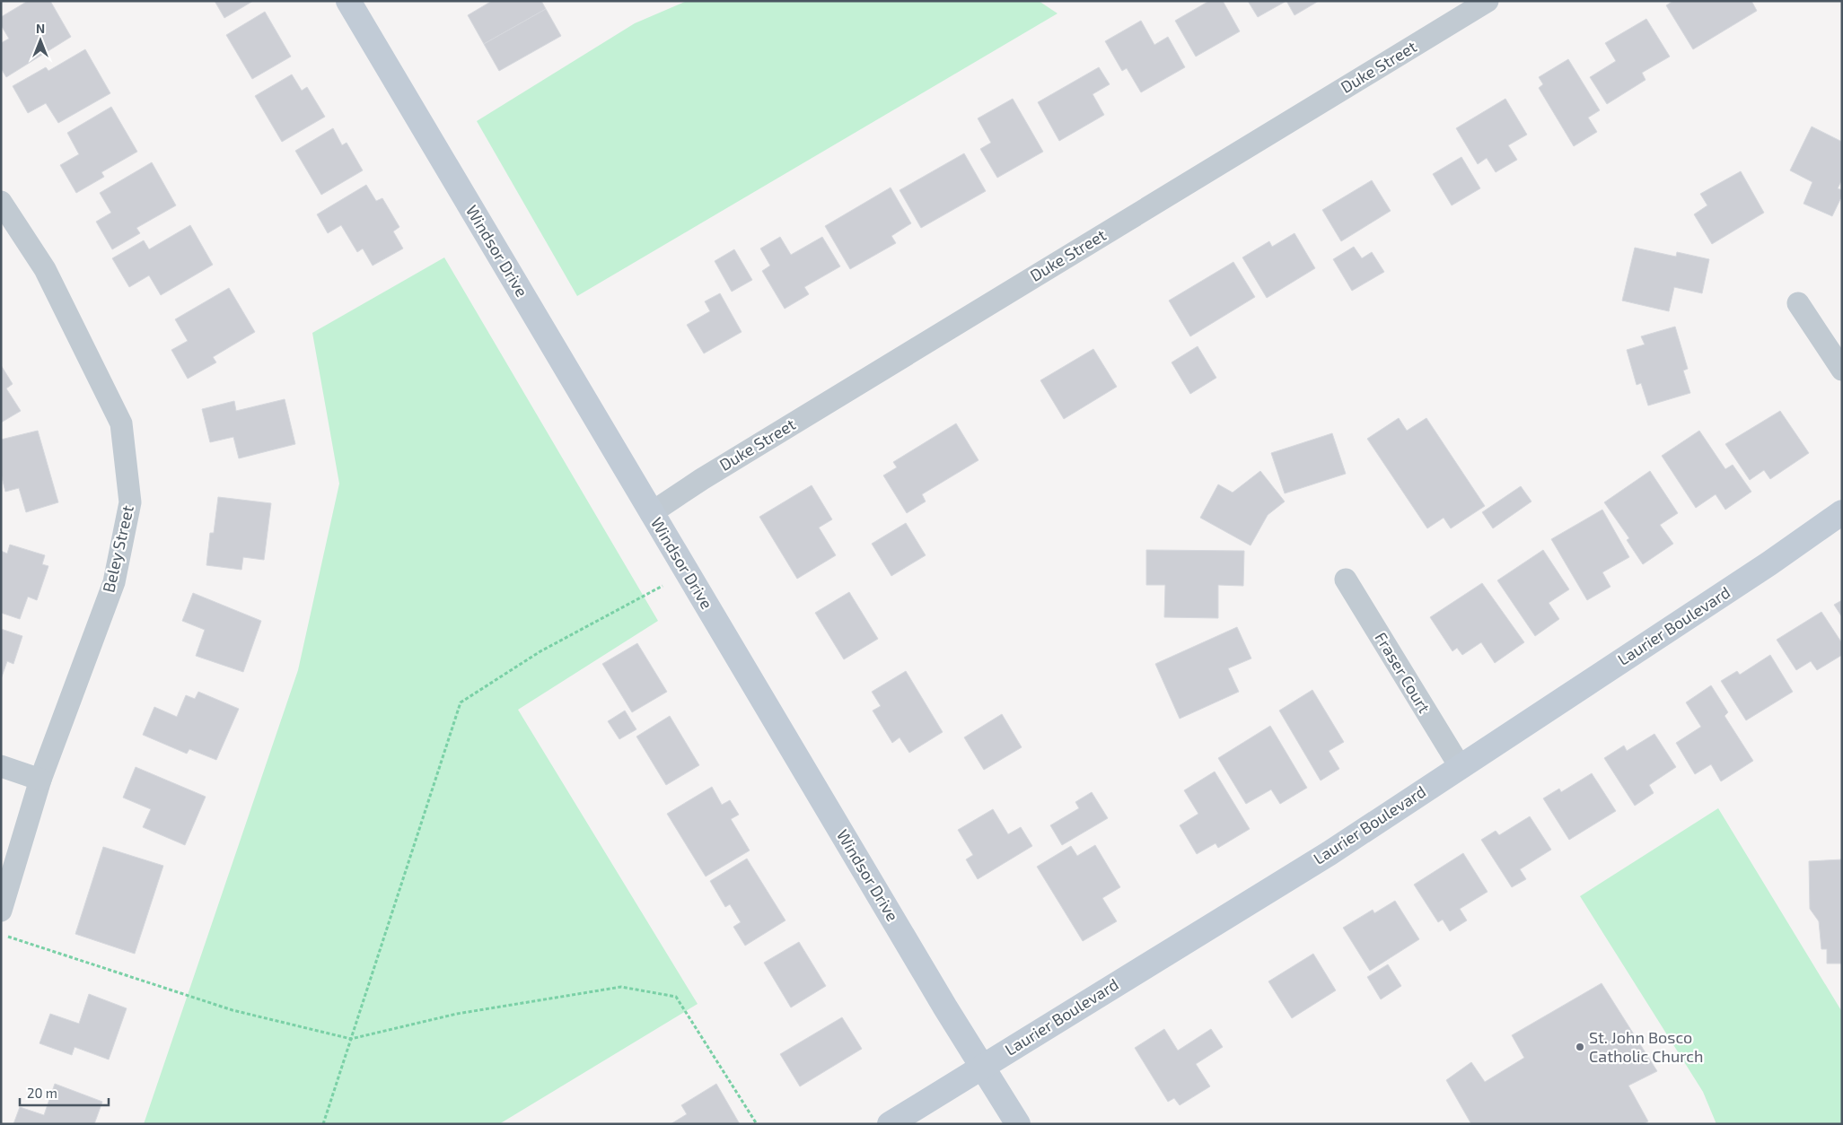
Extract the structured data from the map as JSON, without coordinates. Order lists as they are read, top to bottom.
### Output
{
  "streets": {
    "street": [
      "Duke Street",
      "Windsor Drive",
      "Beley Street",
      "Laurier Boulevard",
      "Fraser Court"
    ]
  },
  "crossings": [
    ["Duke Street", "Windsor Drive"],
    ["Windsor Drive", "Laurier Boulevard"],
    ["Laurier Boulevard", "Fraser Court"]
  ],
  "places": ["St. John Bosco Catholic Church"],
  "scale_bar": "20 m",
  "north": "top"
}
